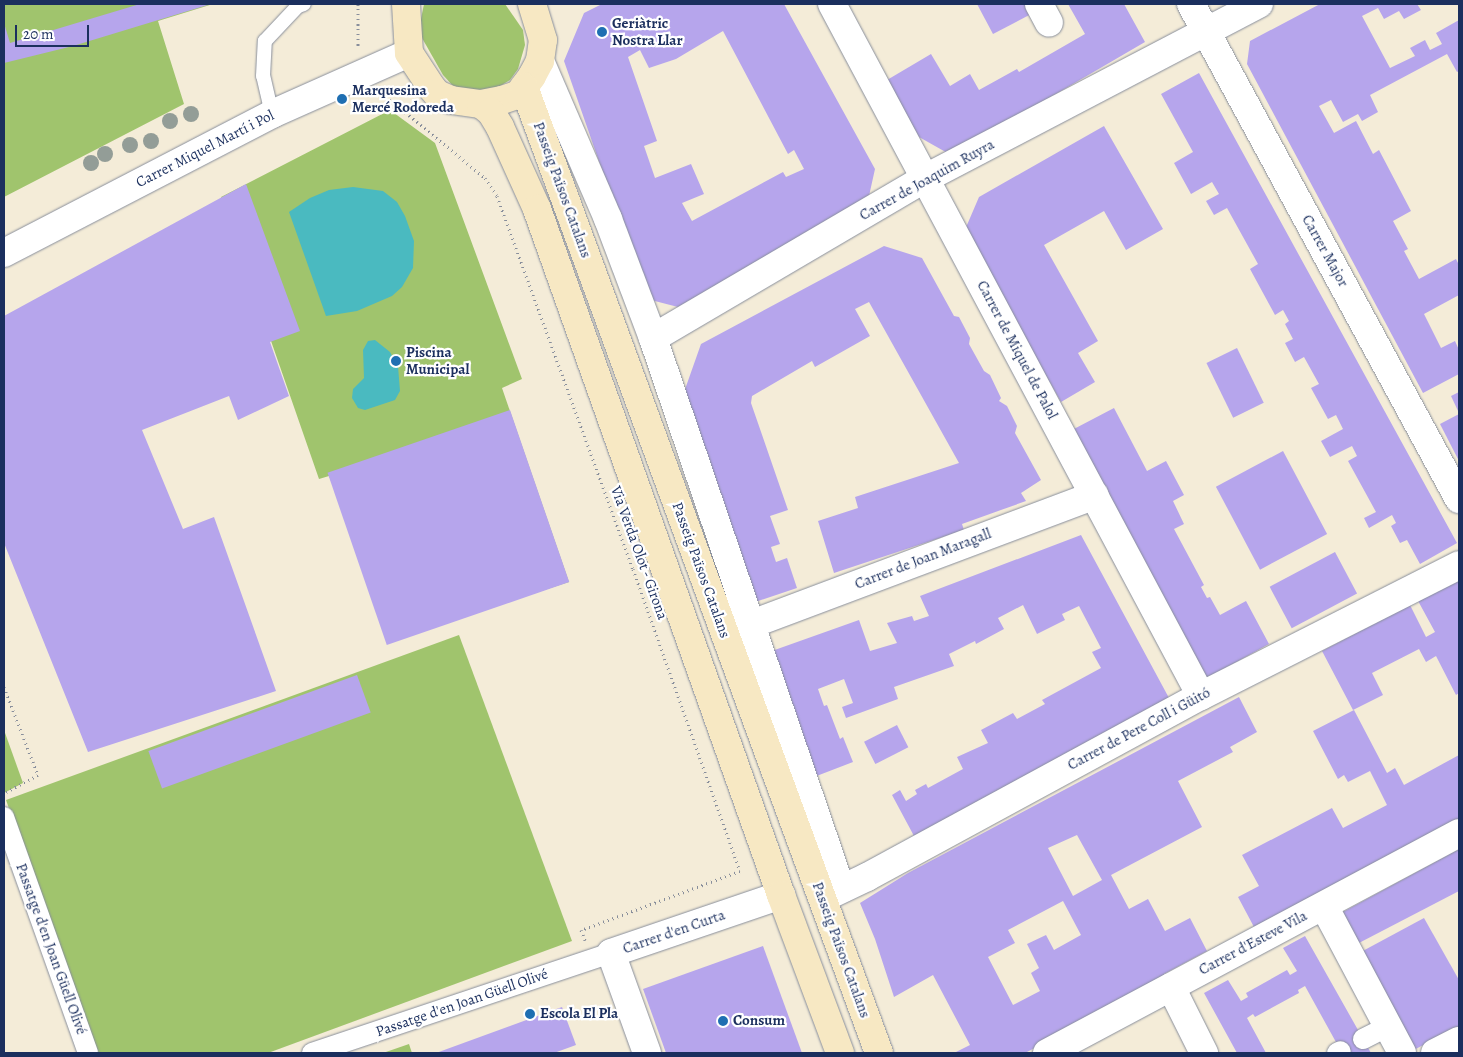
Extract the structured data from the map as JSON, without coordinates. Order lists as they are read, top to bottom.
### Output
{
  "streets": {
    "main road": ["Passeig Països Catalans"],
    "street": [
      "Carrer Miquel Martí i Pol",
      "Carrer de Joaquim Ruyra",
      "Carrer Major",
      "Carrer de Miquel de Palol",
      "Carrer de Joan Maragall",
      "Carrer de Pere Coll i Güitó",
      "Carrer d'en Curta",
      "Carrer d'Esteve Vila",
      "Passatge d'en Joan Güell Olivé"
    ],
    "path": ["Via Verda Olot - Girona"]
  },
  "crossings": [
    ["Carrer Miquel Martí i Pol", "Via Verda Olot - Girona"],
    ["Carrer de Joaquim Ruyra", "Passeig Països Catalans"],
    ["Carrer de Joaquim Ruyra", "Carrer Major"],
    ["Carrer de Joaquim Ruyra", "Carrer de Miquel de Palol"],
    ["Passeig Països Catalans", "Carrer de Joan Maragall"],
    ["Passeig Països Catalans", "Carrer de Pere Coll i Güitó"],
    ["Passeig Països Catalans", "Carrer d'en Curta"],
    ["Carrer de Miquel de Palol", "Carrer de Joan Maragall"],
    ["Carrer de Miquel de Palol", "Carrer de Pere Coll i Güitó"],
    ["Via Verda Olot - Girona", "Carrer d'en Curta"],
    ["Via Verda Olot - Girona", "Passatge d'en Joan Güell Olivé"],
    ["Carrer d'en Curta", "Passatge d'en Joan Güell Olivé"]
  ],
  "places": [
    "Geriàtric Nostra Llar",
    "Marquesina Mercé Rodoreda",
    "Piscina Municipal",
    "Escola El Pla",
    "Consum"
  ],
  "scale_bar": "20 m"
}
